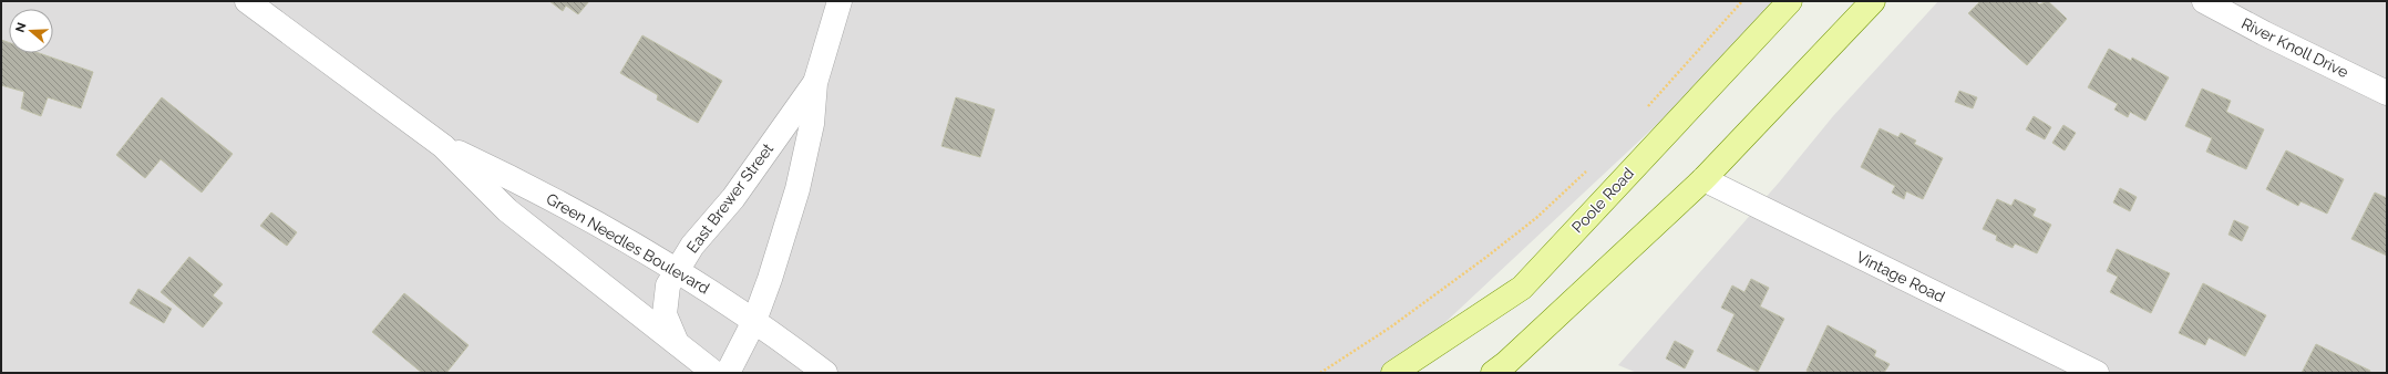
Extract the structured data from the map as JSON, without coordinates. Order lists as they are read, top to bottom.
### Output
{
  "streets": {
    "main road": ["Poole Road"],
    "street": [
      "River Knoll Drive",
      "East Brewer Street",
      "Green Needles Boulevard",
      "Vintage Road"
    ]
  },
  "crossings": [
    ["East Brewer Street", "Green Needles Boulevard"]
  ],
  "north": "left"
}
